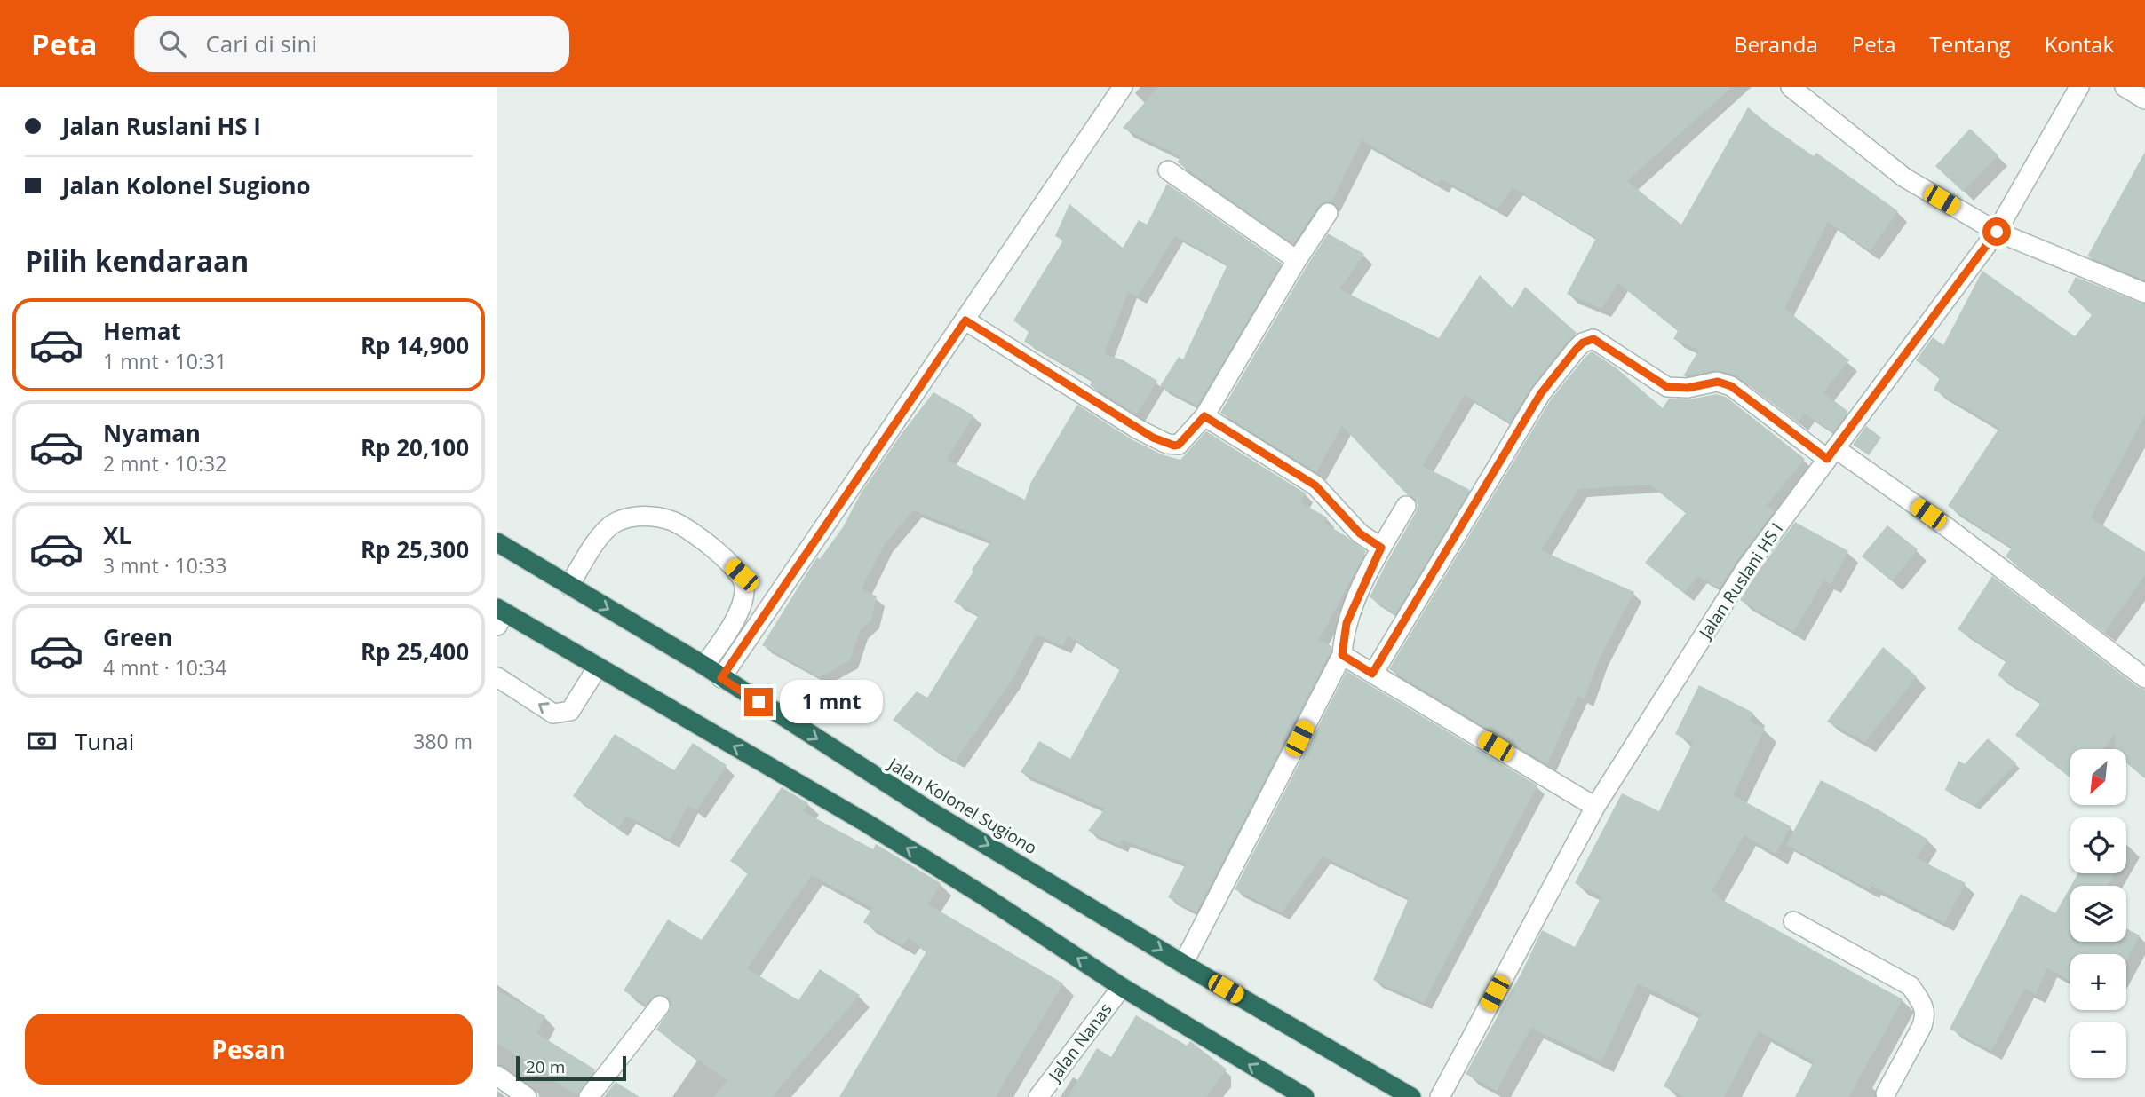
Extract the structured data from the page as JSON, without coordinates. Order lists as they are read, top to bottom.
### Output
{
  "streets": {
    "highway": ["Jalan Kolonel Sugiono"],
    "street": ["Jalan Ruslani HS I", "Jalan Nanas"]
  },
  "scale_bar": "20 m",
  "north": "bottom left",
  "page": {
    "header": "Peta",
    "search": "Cari di sini",
    "nav": [
      "Beranda",
      "Peta",
      "Tentang",
      "Kontak"
    ],
    "banner": ["Jalan Ruslani HS I", "Jalan Kolonel Sugiono"],
    "heading": "Pilih kendaraan",
    "list": [
      {
        "name": "Hemat",
        "note": "1 mnt · 10:31",
        "value": "Rp 14,900"
      },
      {
        "name": "Nyaman",
        "note": "2 mnt · 10:32",
        "value": "Rp 20,100"
      },
      {
        "name": "XL",
        "note": "3 mnt · 10:33",
        "value": "Rp 25,300"
      },
      {
        "name": "Green",
        "note": "4 mnt · 10:34",
        "value": "Rp 25,400"
      }
    ],
    "bubble": "1 mnt",
    "pay": ["Tunai", "380 m"],
    "map_buttons": ["+", "−"],
    "buttons": "Pesan",
    "scale": "20 m"
  }
}
